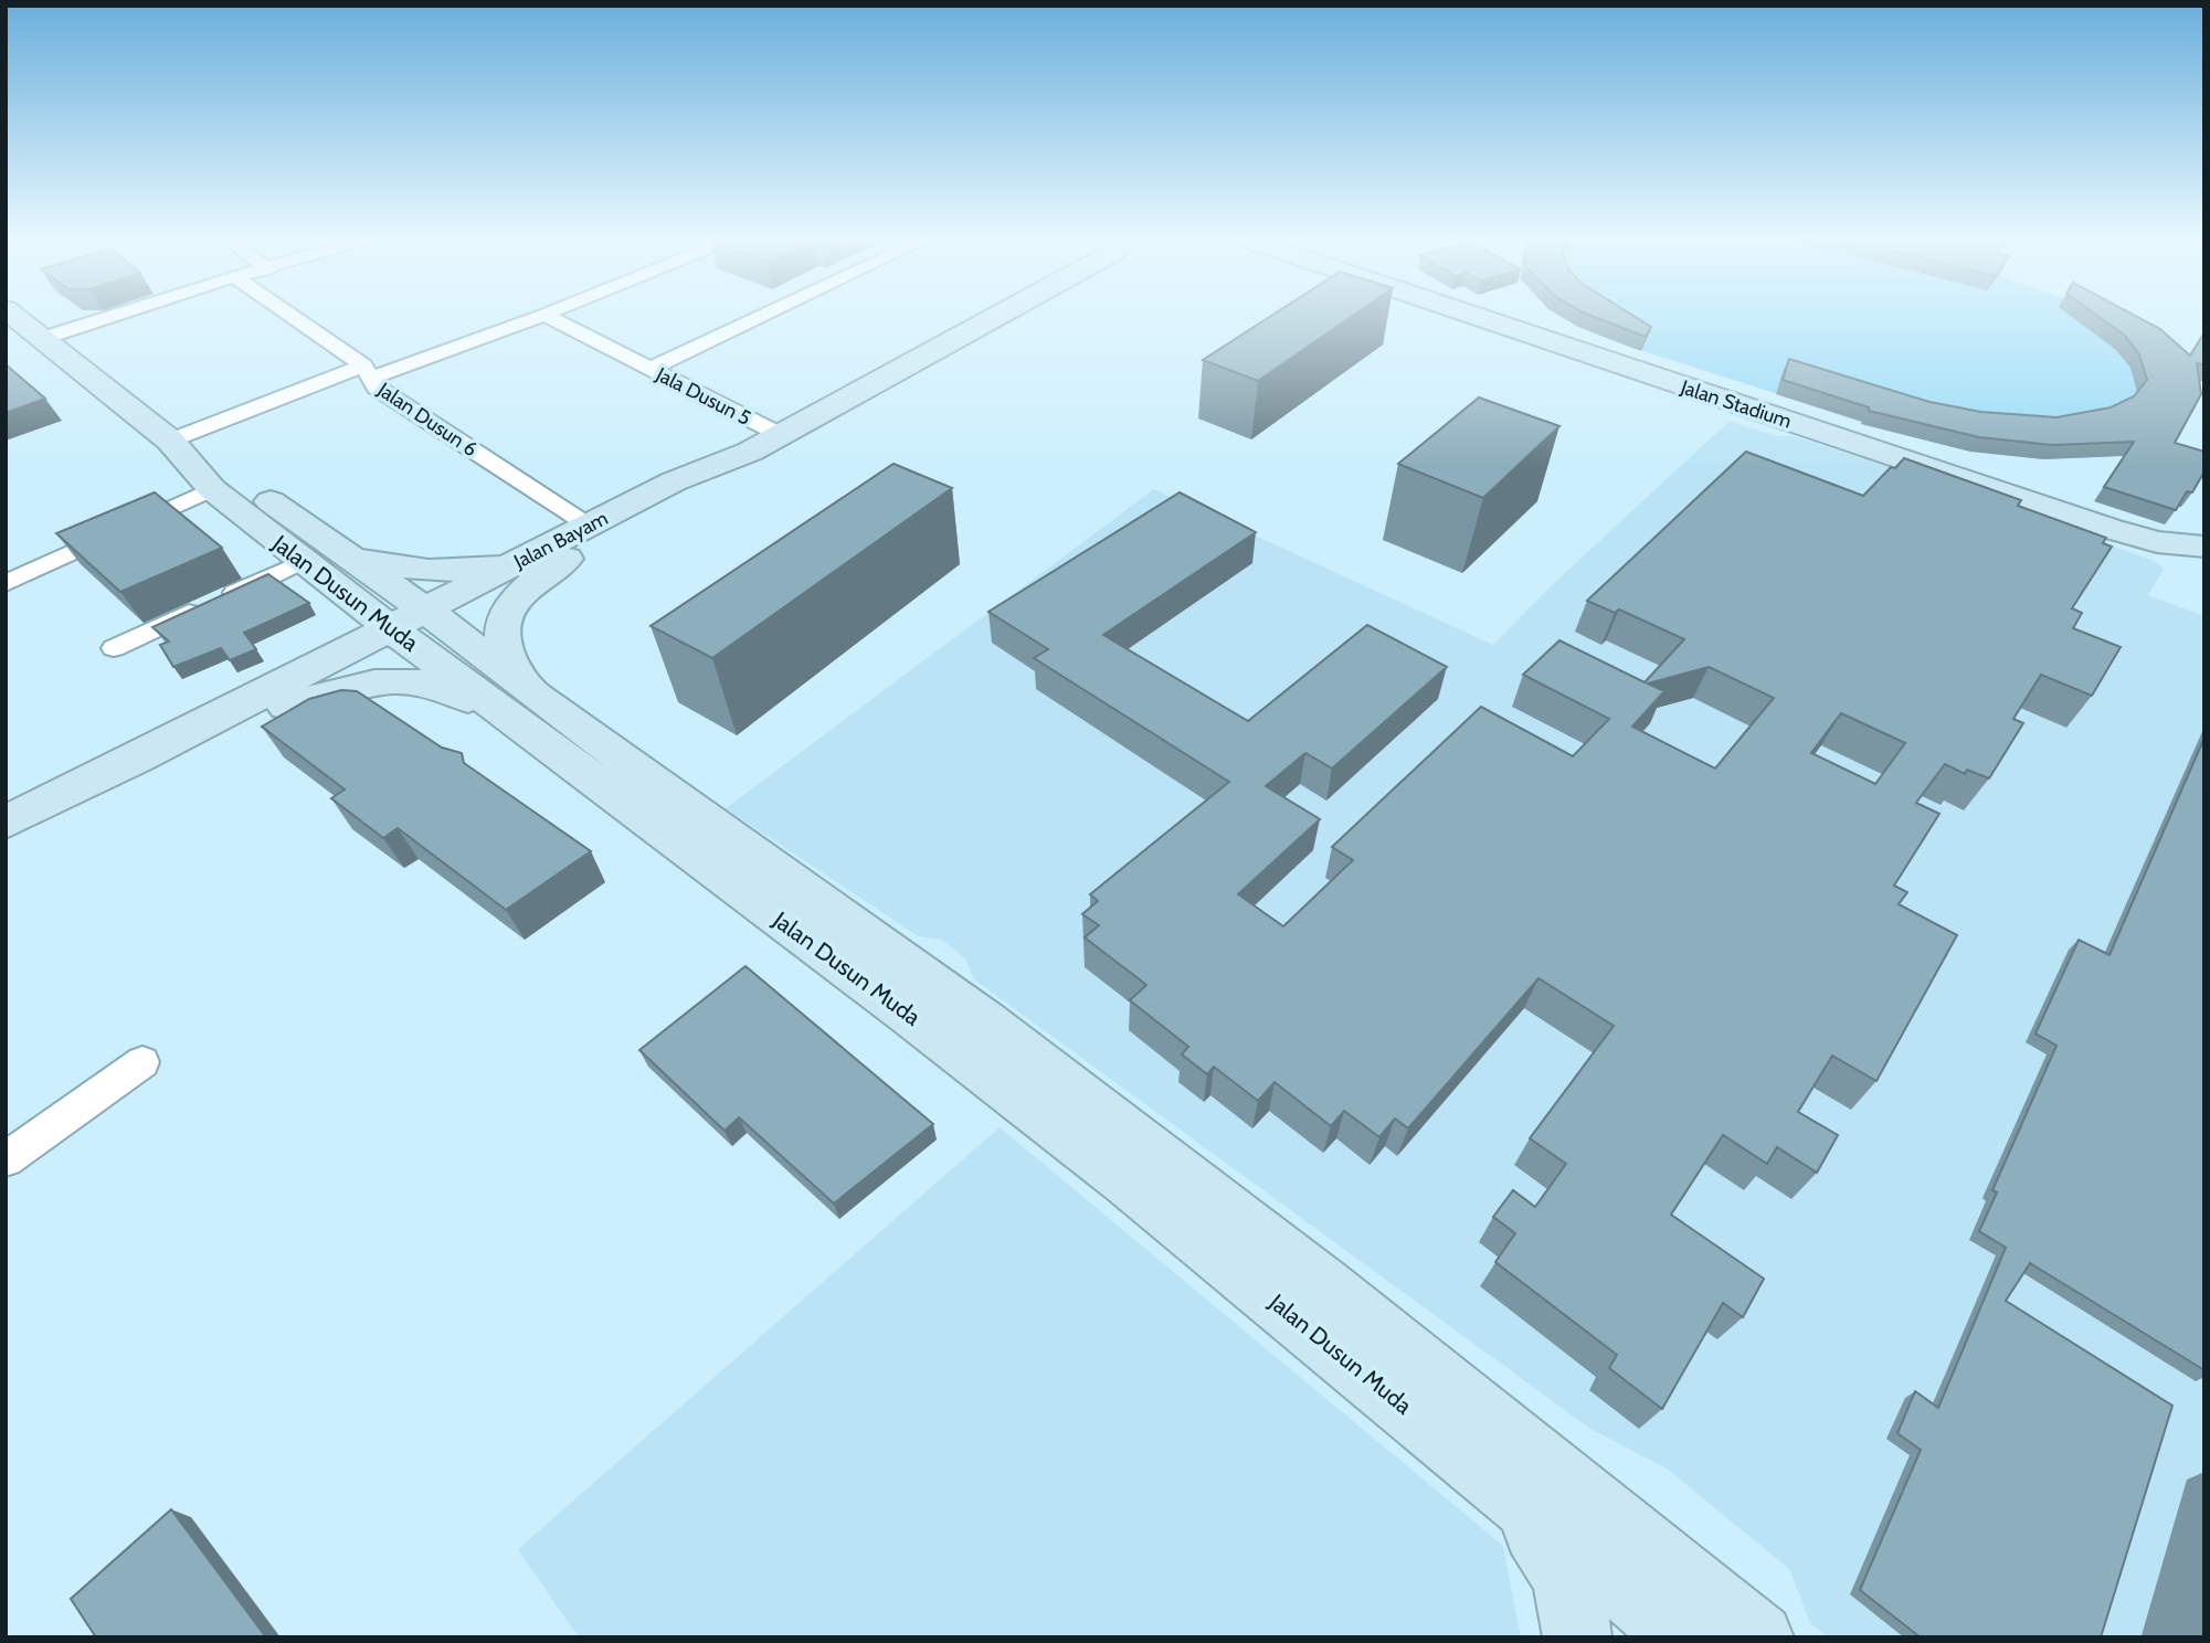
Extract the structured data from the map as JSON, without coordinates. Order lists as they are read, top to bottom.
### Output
{
  "streets": {
    "main road": ["Jalan Stadium", "Jalan Bayam", "Jalan Dusun Muda"],
    "street": ["Jala Dusun 5", "Jalan Dusun 6"]
  },
  "crossings": [
    ["Jalan Dusun 6", "Jalan Bayam"],
    ["Jalan Bayam", "Jalan Dusun Muda"]
  ]
}
